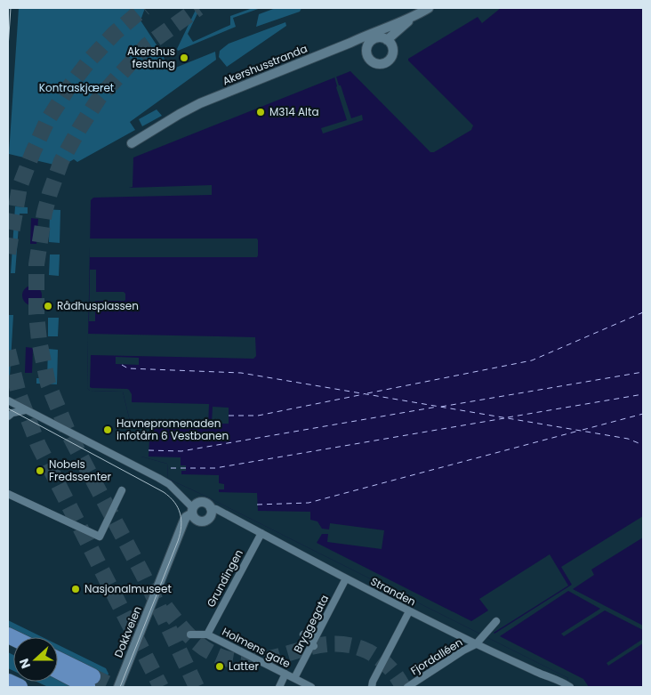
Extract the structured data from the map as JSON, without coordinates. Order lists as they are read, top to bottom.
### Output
{
  "streets": {
    "street": [
      "Akershusstranda",
      "Grundingen",
      "Stranden",
      "Bryggegata",
      "Dokkveien",
      "Holmens gate",
      "Fjordalléen"
    ]
  },
  "crossings": [
    ["Grundingen", "Stranden"],
    ["Grundingen", "Holmens gate"],
    ["Stranden", "Bryggegata"],
    ["Stranden", "Dokkveien"],
    ["Stranden", "Fjordalléen"],
    ["Bryggegata", "Holmens gate"]
  ],
  "parks": ["Kontraskjæret"],
  "places": [
    "Akershus festning",
    "M314 Alta",
    "Rådhusplassen",
    "Havnepromenaden infotårn 6 Vestbanen",
    "Nobels Fredssenter",
    "Nasjonalmuseet",
    "Latter"
  ],
  "north": "left"
}
